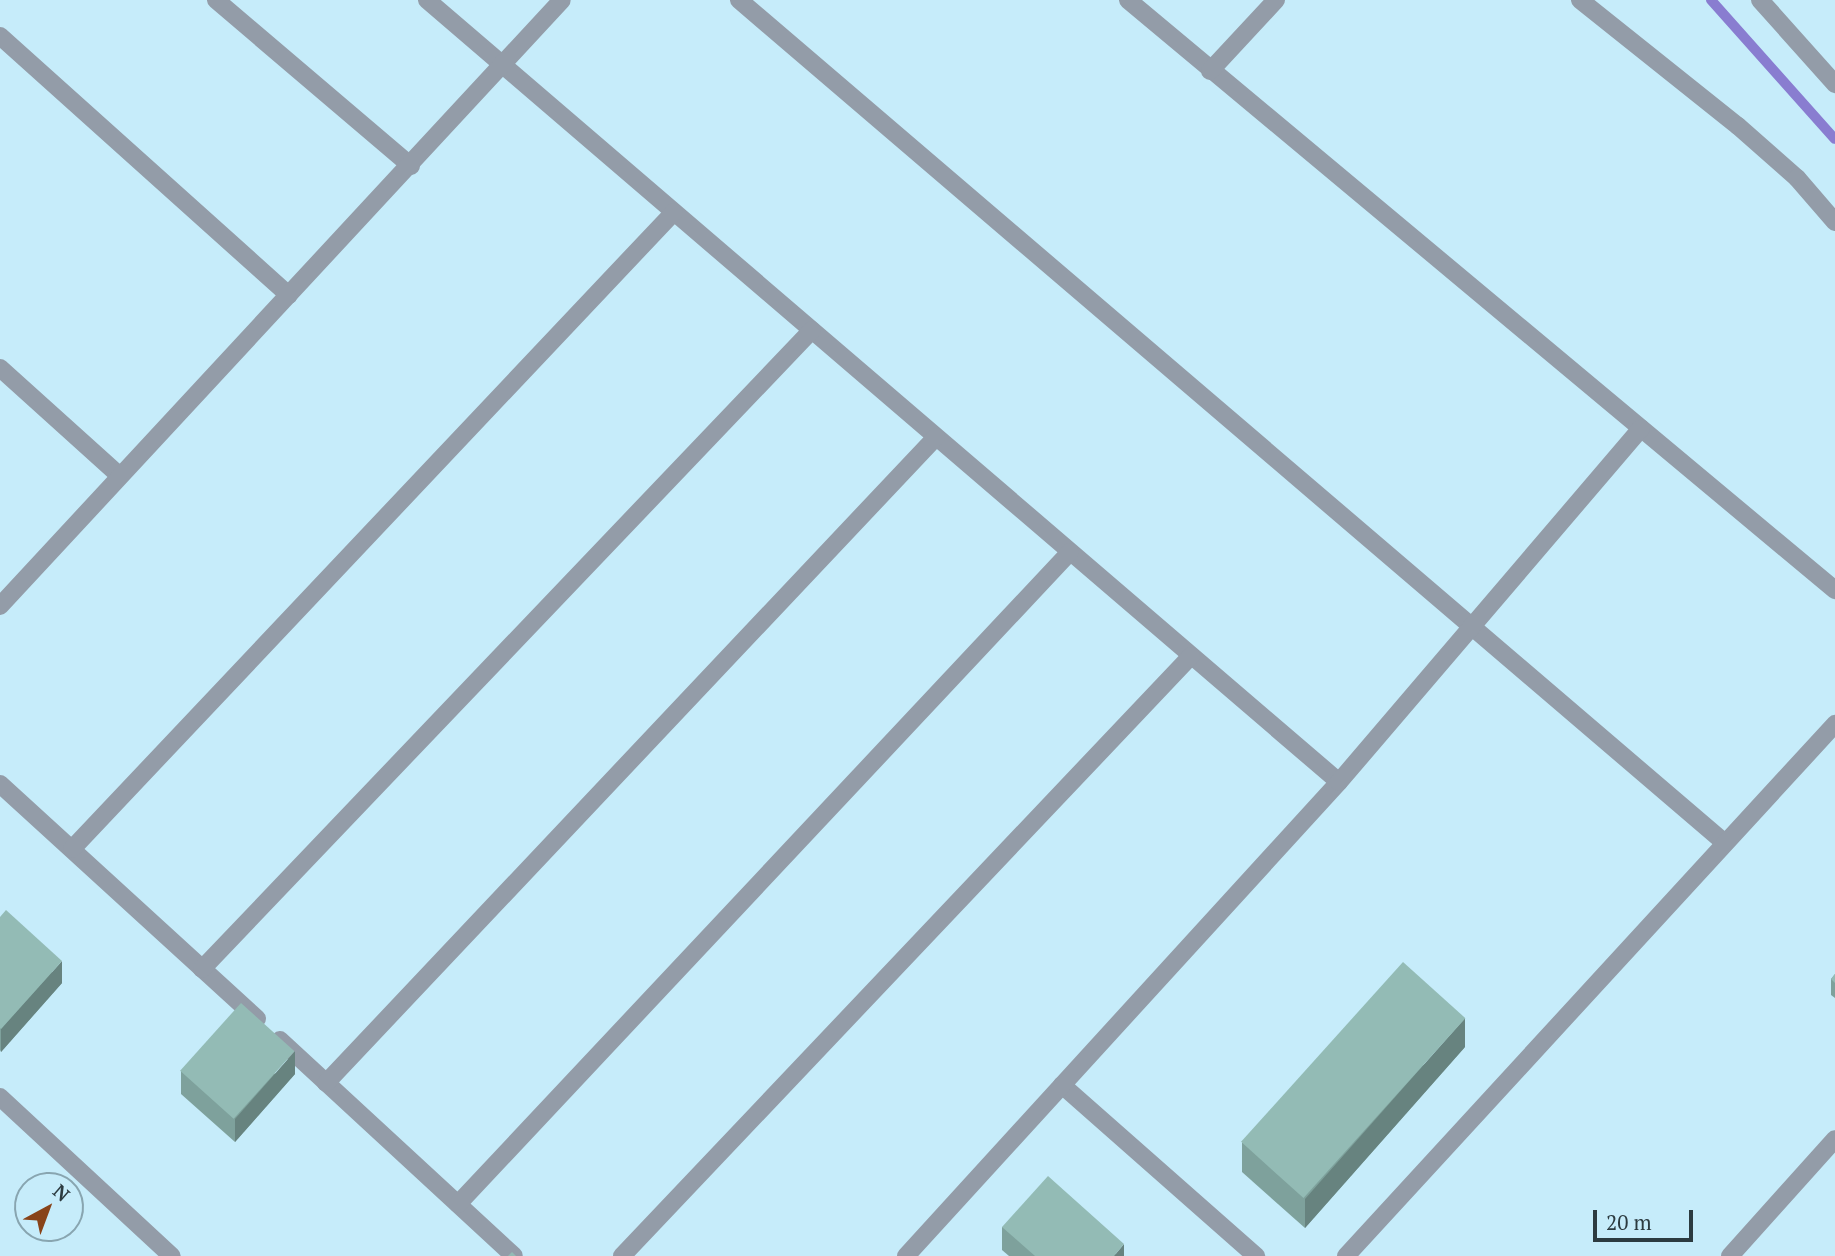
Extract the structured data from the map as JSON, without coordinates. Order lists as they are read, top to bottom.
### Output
{
  "scale_bar": "20 m",
  "north": "top right"
}
